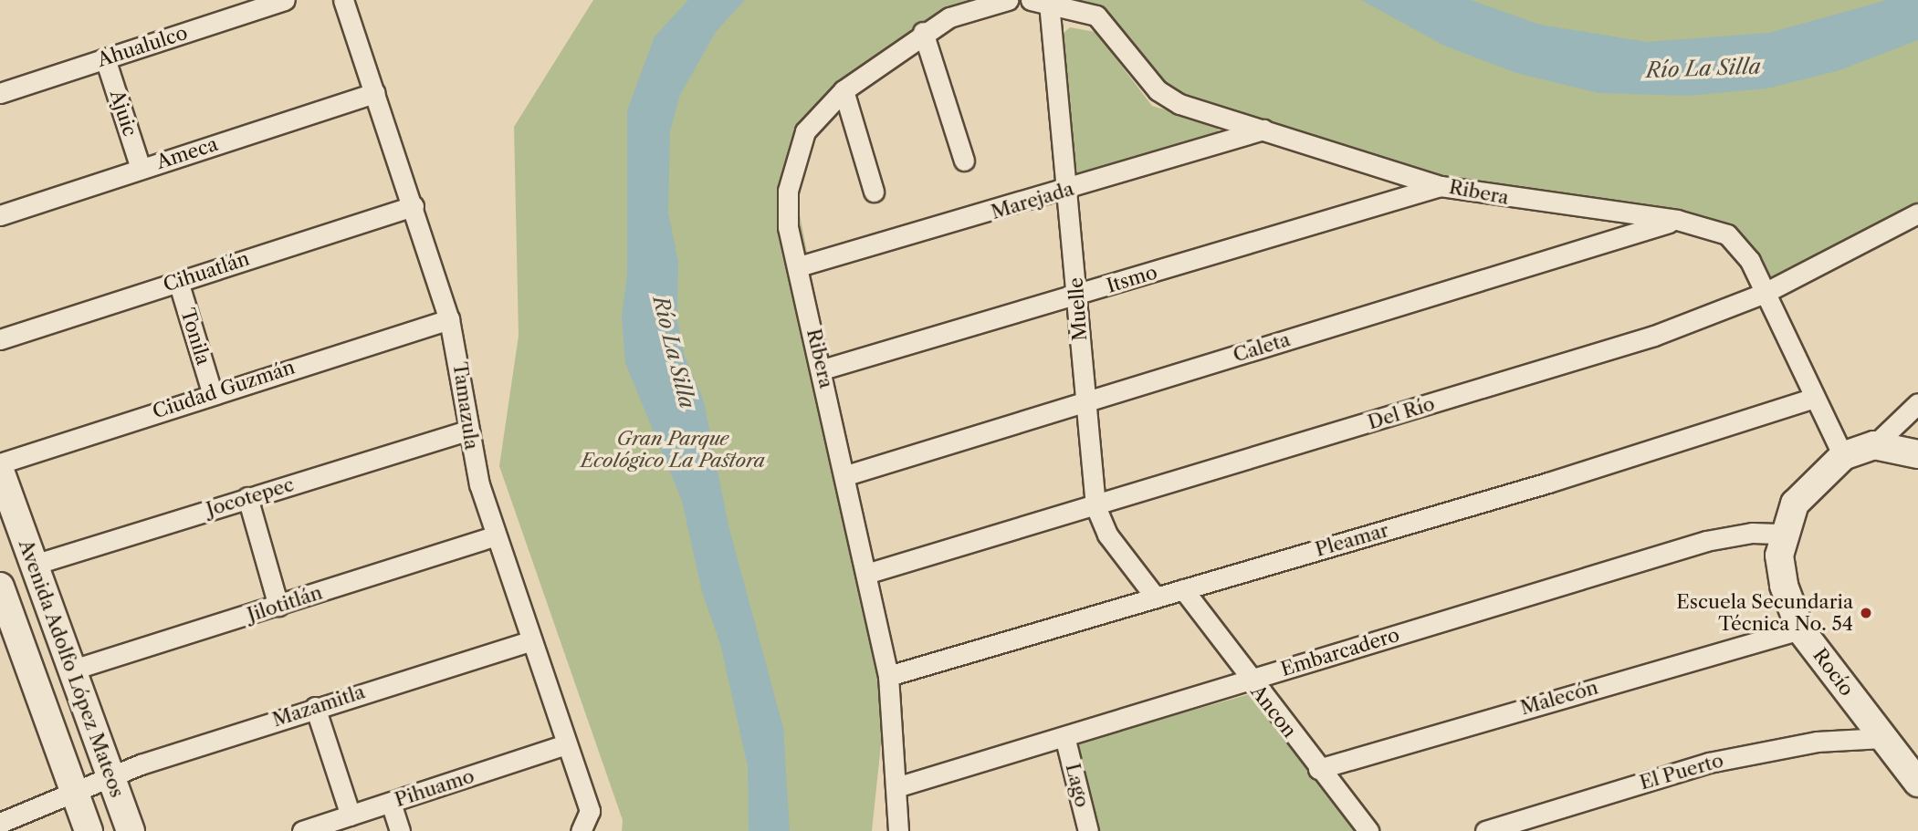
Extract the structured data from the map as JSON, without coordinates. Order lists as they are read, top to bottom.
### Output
{
  "streets": {
    "main road": ["Avenida Adolfo López Mateos", "Rocío"],
    "street": [
      "Ahualulco",
      "Ajuic",
      "Ameca",
      "Ribera",
      "Marejada",
      "Cihuatlán",
      "Itsmo",
      "Muelle",
      "Tonila",
      "Caleta",
      "Ciudad Guzmán",
      "Tamazula",
      "Del Río",
      "Jocotepec",
      "Pleamar",
      "Jilotitlán",
      "Embarcadero",
      "Malecón",
      "Mazamitla",
      "Ancon",
      "El Puerto",
      "Lago",
      "Pihuamo"
    ]
  },
  "crossings": [
    ["Ahualulco", "Ajuic"],
    ["Ajuic", "Ameca"],
    ["Ameca", "Tamazula"],
    ["Ribera", "Marejada"],
    ["Ribera", "Itsmo"],
    ["Ribera", "Muelle"],
    ["Ribera", "Caleta"],
    ["Ribera", "Del Río"],
    ["Ribera", "Pleamar"],
    ["Ribera", "Embarcadero"],
    ["Ribera", "Rocío"],
    ["Marejada", "Muelle"],
    ["Cihuatlán", "Tonila"],
    ["Cihuatlán", "Tamazula"],
    ["Itsmo", "Muelle"],
    ["Muelle", "Caleta"],
    ["Muelle", "Del Río"],
    ["Muelle", "Pleamar"],
    ["Tonila", "Ciudad Guzmán"],
    ["Ciudad Guzmán", "Tamazula"],
    ["Tamazula", "Jocotepec"],
    ["Tamazula", "Jilotitlán"],
    ["Tamazula", "Mazamitla"],
    ["Tamazula", "Pihuamo"],
    ["Jocotepec", "Avenida Adolfo López Mateos"],
    ["Pleamar", "Ancon"],
    ["Jilotitlán", "Avenida Adolfo López Mateos"],
    ["Embarcadero", "Rocío"],
    ["Embarcadero", "Ancon"],
    ["Embarcadero", "Lago"],
    ["Avenida Adolfo López Mateos", "Mazamitla"],
    ["Rocío", "Malecón"],
    ["Rocío", "El Puerto"],
    ["Malecón", "Ancon"]
  ],
  "water": ["Río La Silla"],
  "parks": ["Gran Parque Ecológico La Pastora"],
  "places": ["Escuela Secundaria Técnica No. 54"]
}
